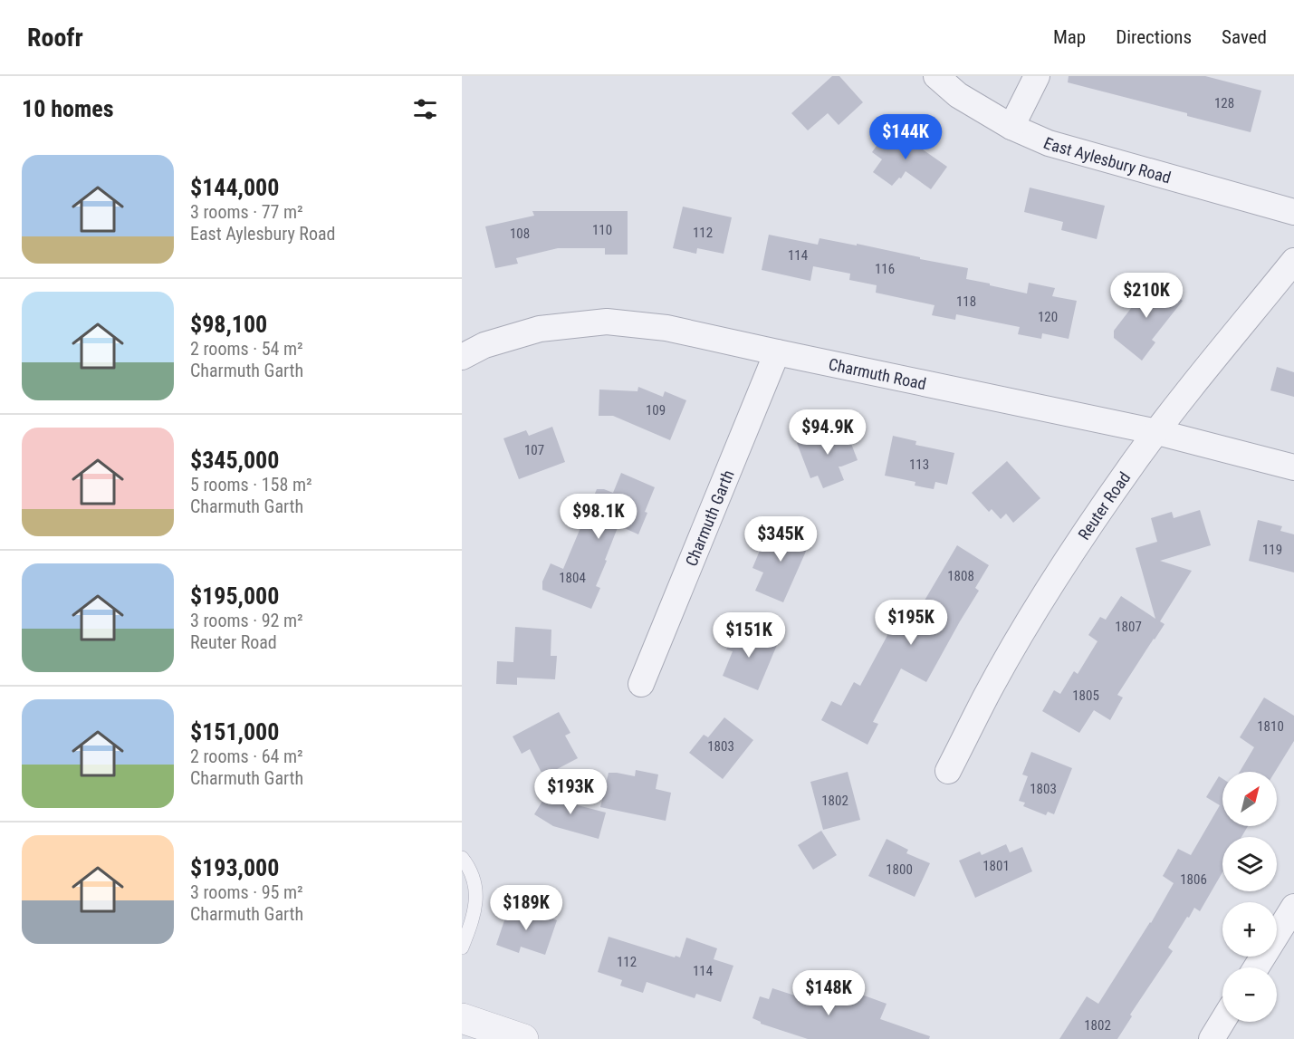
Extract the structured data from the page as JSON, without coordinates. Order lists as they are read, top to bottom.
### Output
{
  "streets": {
    "street": [
      "East Aylesbury Road",
      "Charmuth Road",
      "Reuter Road",
      "Charmuth Garth"
    ]
  },
  "crossings": [
    ["Charmuth Road", "Reuter Road"],
    ["Charmuth Road", "Charmuth Garth"]
  ],
  "house_numbers": [
    "128",
    "110",
    "112",
    "108",
    "114",
    "116",
    "118",
    "120",
    "109",
    "107",
    "113",
    "119",
    "1808",
    "1804",
    "1807",
    "1805",
    "1810",
    "1803",
    "1803",
    "1802",
    "1801",
    "1800",
    "1806",
    "112",
    "114",
    "1802"
  ],
  "north": "top right",
  "page": {
    "header": "Roofr",
    "nav": ["Map", "Directions", "Saved"],
    "heading": "10 homes",
    "price": [
      "$144K",
      "$210K",
      "$94.9K",
      "$98.1K",
      "$345K",
      "$195K",
      "$151K",
      "$193K",
      "$189K",
      "$148K"
    ],
    "list": [
      {
        "name": "$144,000",
        "note": "3 rooms · 77 m² · East Aylesbury Road"
      },
      {
        "name": "$98,100",
        "note": "2 rooms · 54 m² · Charmuth Garth"
      },
      {
        "name": "$345,000",
        "note": "5 rooms · 158 m² · Charmuth Garth"
      },
      {
        "name": "$195,000",
        "note": "3 rooms · 92 m² · Reuter Road"
      },
      {
        "name": "$151,000",
        "note": "2 rooms · 64 m² · Charmuth Garth"
      },
      {
        "name": "$193,000",
        "note": "3 rooms · 95 m² · Charmuth Garth"
      }
    ],
    "map_buttons": ["+", "−"]
  }
}
